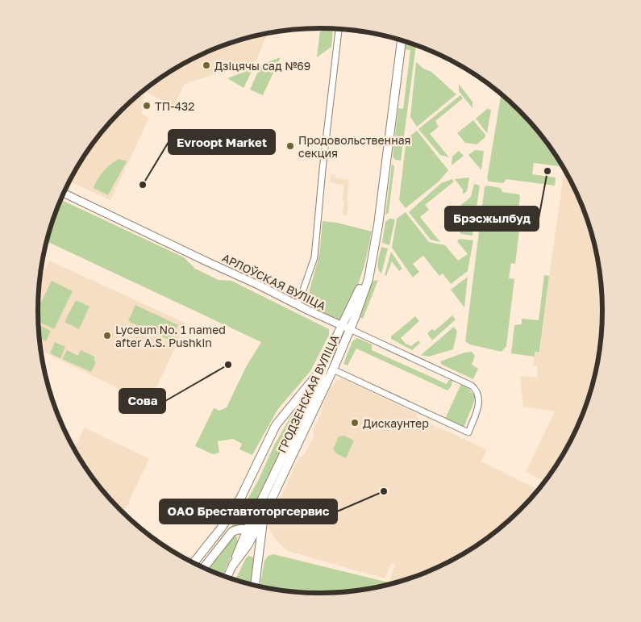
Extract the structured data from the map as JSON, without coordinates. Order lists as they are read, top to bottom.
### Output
{
  "streets": {
    "main road": ["ГРОДЗЕНСКАЯ ВУЛІЦА"],
    "street": ["АРЛОЎСКАЯ ВУЛІЦА"]
  },
  "crossings": [
    ["АРЛОЎСКАЯ ВУЛІЦА", "ГРОДЗЕНСКАЯ ВУЛІЦА"]
  ],
  "places": [
    "Дзіцячы сад №69",
    "ТП-432",
    "Продовольственная секция",
    "Брэсжылбуд",
    "Evroopt Market",
    "Lyceum No. 1 named after A.S. Pushkin",
    "Сова",
    "Дискаунтер",
    "ОАО Бреставтоторгсервис"
  ]
}
